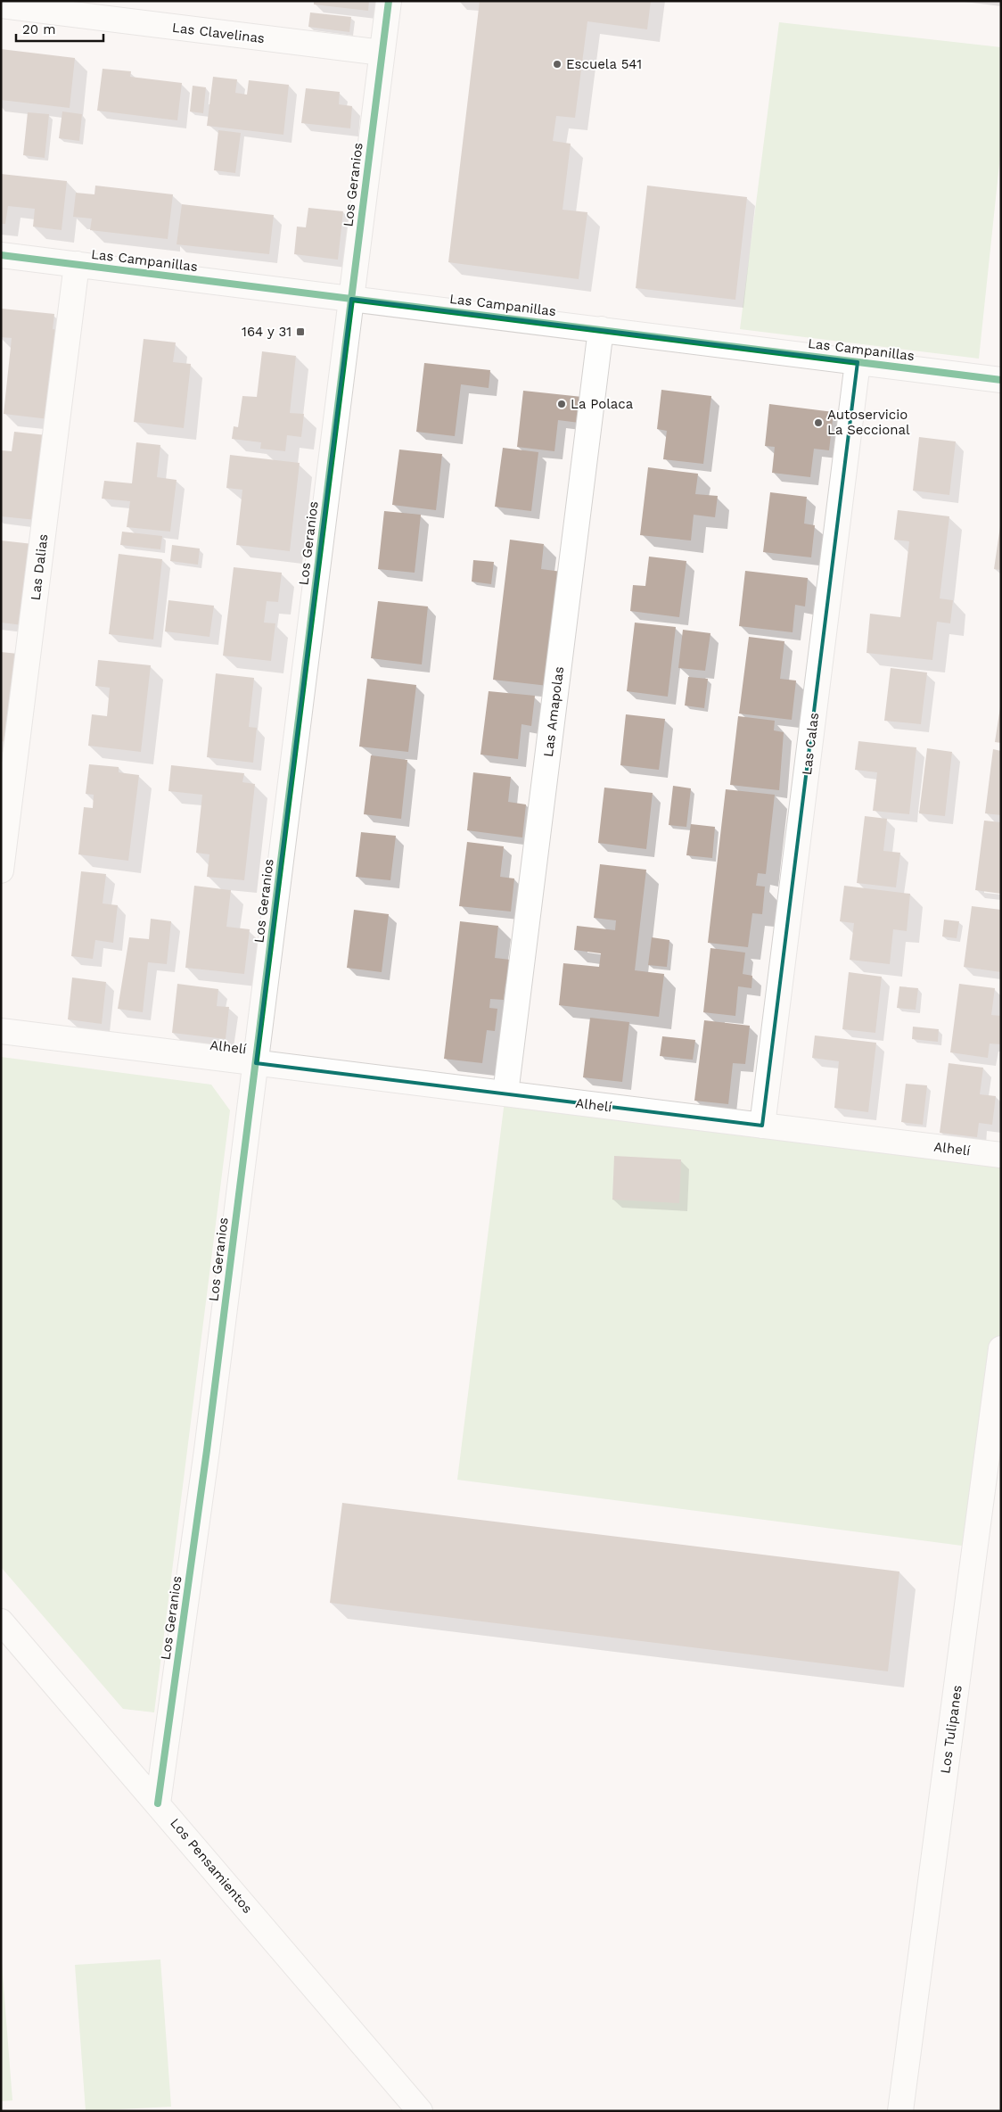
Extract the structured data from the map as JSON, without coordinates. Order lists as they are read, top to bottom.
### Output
{
  "streets": {
    "street": [
      "Las Clavelinas",
      "Los Geranios",
      "Las Campanillas",
      "Las Dalias",
      "Las Amapolas",
      "Las Calas",
      "Alhelí",
      "Los Tulipanes",
      "Los Pensamientos"
    ]
  },
  "crossings": [
    ["Las Clavelinas", "Los Geranios"],
    ["Los Geranios", "Las Campanillas"],
    ["Los Geranios", "Alhelí"],
    ["Los Geranios", "Los Pensamientos"],
    ["Las Campanillas", "Las Dalias"],
    ["Las Campanillas", "Las Amapolas"],
    ["Las Campanillas", "Las Calas"],
    ["Las Amapolas", "Alhelí"],
    ["Las Calas", "Alhelí"]
  ],
  "places": {
    "other": ["Escuela 541", "La Polaca", "Autoservicio La Seccional"],
    "transit": ["164 y 31"]
  },
  "scale_bar": "20 m"
}
